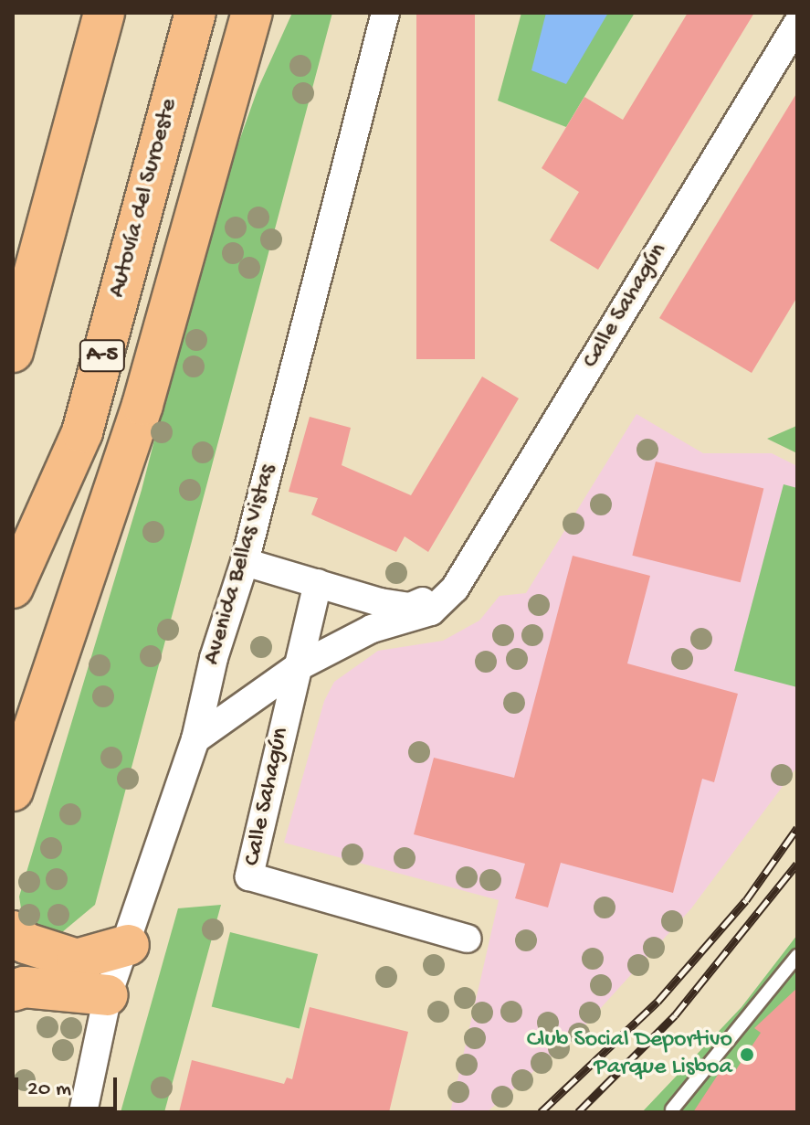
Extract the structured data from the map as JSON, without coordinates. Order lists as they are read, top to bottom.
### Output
{
  "streets": {
    "highway": ["Autovía del Suroeste", "A-5"],
    "street": ["Calle Sahagún", "Avenida Bellas Vistas"]
  },
  "crossings": [
    ["Calle Sahagún", "Avenida Bellas Vistas"]
  ],
  "places": ["Club Social Deportivo Parque Lisboa"],
  "scale_bar": "20 m"
}
